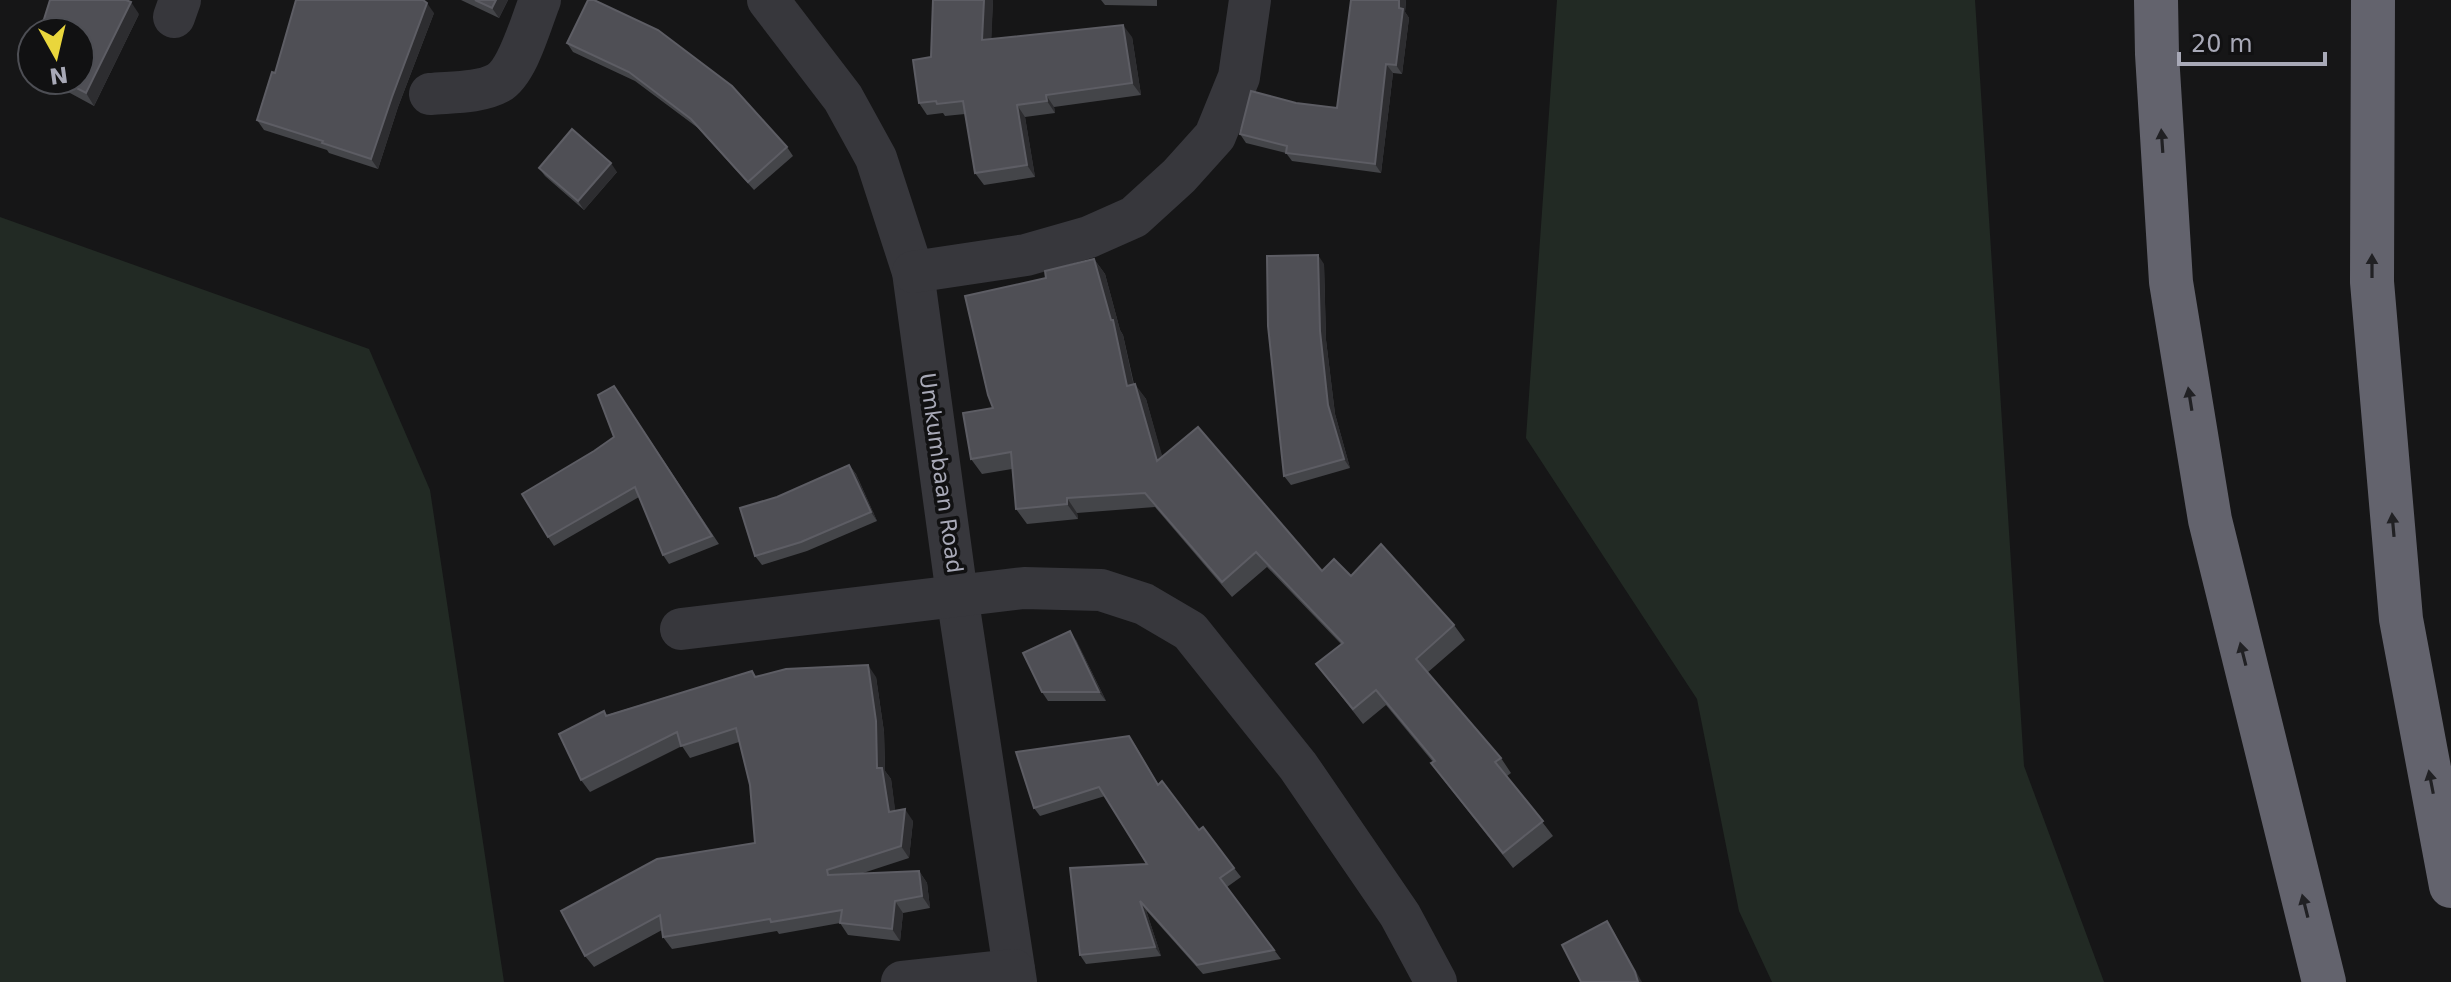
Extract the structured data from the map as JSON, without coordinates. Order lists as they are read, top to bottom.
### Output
{
  "streets": {
    "street": ["Umkumbaan Road"]
  },
  "scale_bar": "20 m",
  "north": "bottom"
}
